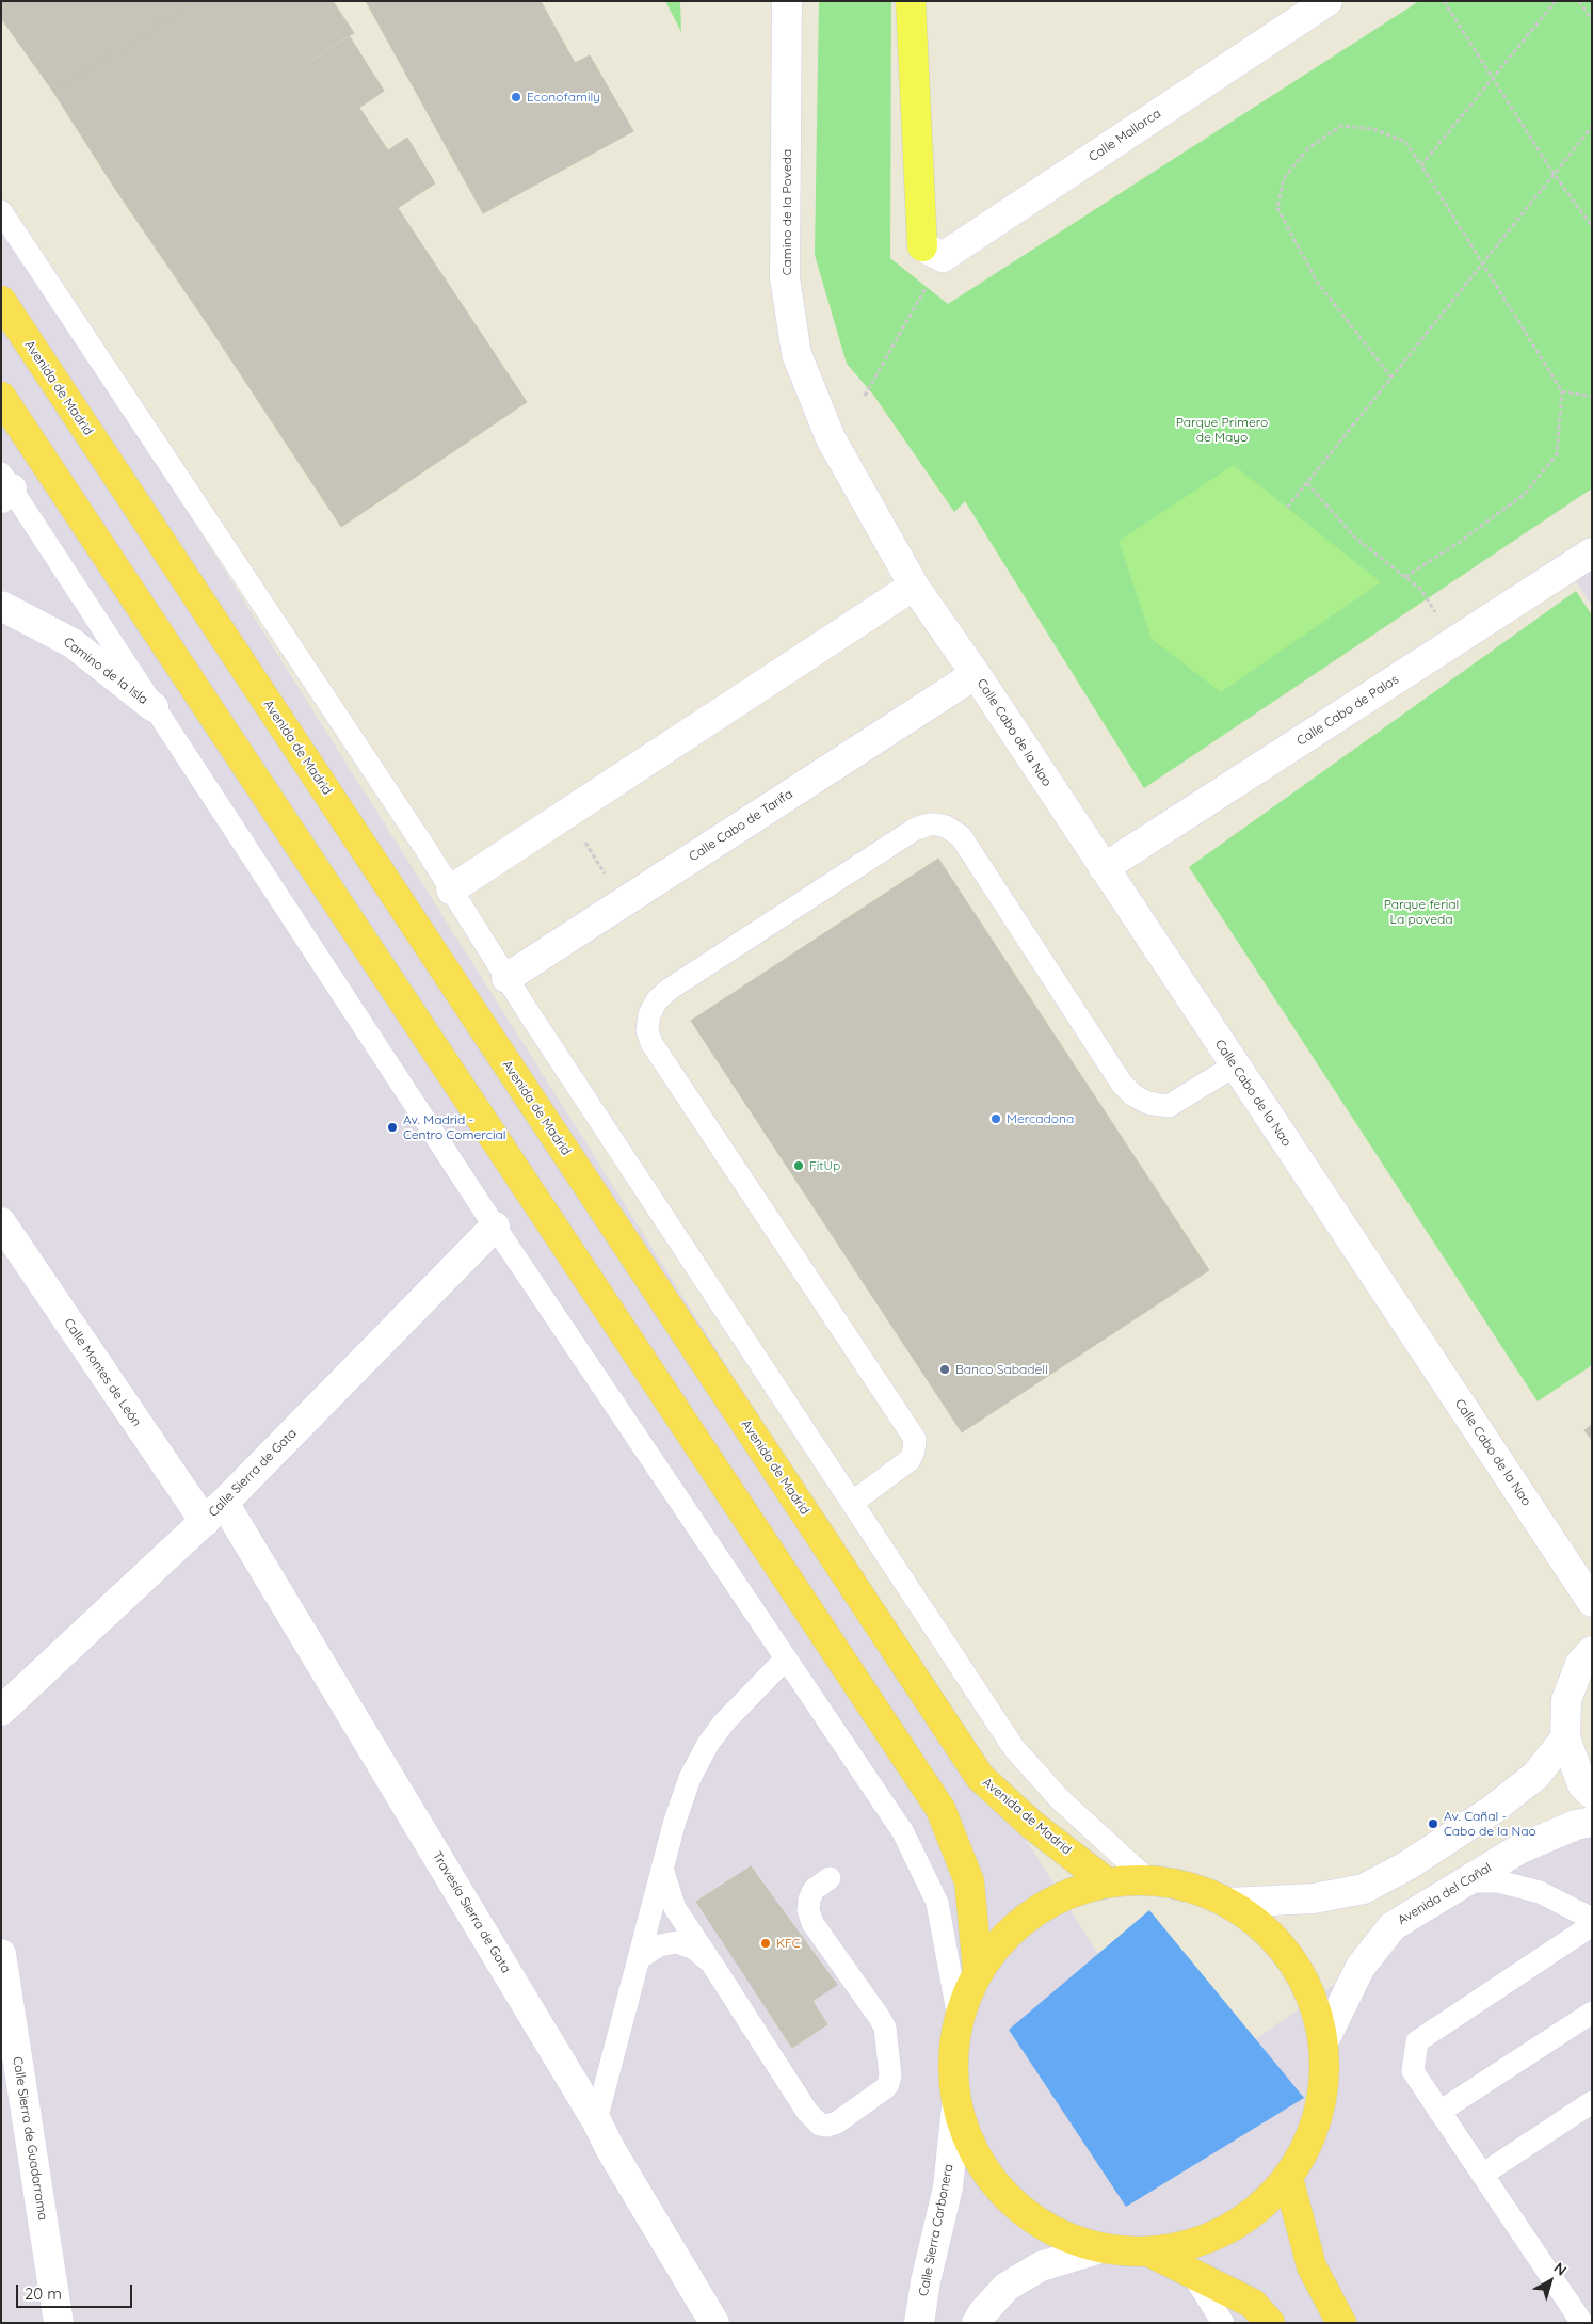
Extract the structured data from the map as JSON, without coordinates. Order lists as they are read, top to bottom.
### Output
{
  "streets": {
    "highway": ["Avenida de Madrid"],
    "street": [
      "Calle Mallorca",
      "Camino de la Poveda",
      "Camino de la Isla",
      "Calle Cabo de Palos",
      "Calle Cabo de la Nao",
      "Calle Cabo de Tarifa",
      "Calle Montes de León",
      "Calle Sierra de Gata",
      "Avenida del Cañal",
      "Travesía Sierra de Gata",
      "Calle Sierra de Guadarrama",
      "Calle Sierra Carbonera"
    ]
  },
  "crossings": [
    ["Camino de la Poveda", "Calle Cabo de la Nao"],
    ["Calle Cabo de Palos", "Calle Cabo de la Nao"],
    ["Calle Cabo de la Nao", "Calle Cabo de Tarifa"],
    ["Calle Montes de León", "Calle Sierra de Gata"],
    ["Calle Montes de León", "Travesía Sierra de Gata"],
    ["Calle Sierra de Gata", "Travesía Sierra de Gata"]
  ],
  "parks": ["Parque Primero de Mayo", "Parque ferial La poveda"],
  "places": [
    "Econofamily",
    "Mercadona",
    "Av. Madrid - Centro Comercial",
    "FitUp",
    "Banco Sabadell",
    "Av. Cañal - Cabo de la Nao",
    "KFC"
  ],
  "scale_bar": "20 m",
  "north": "top right"
}
